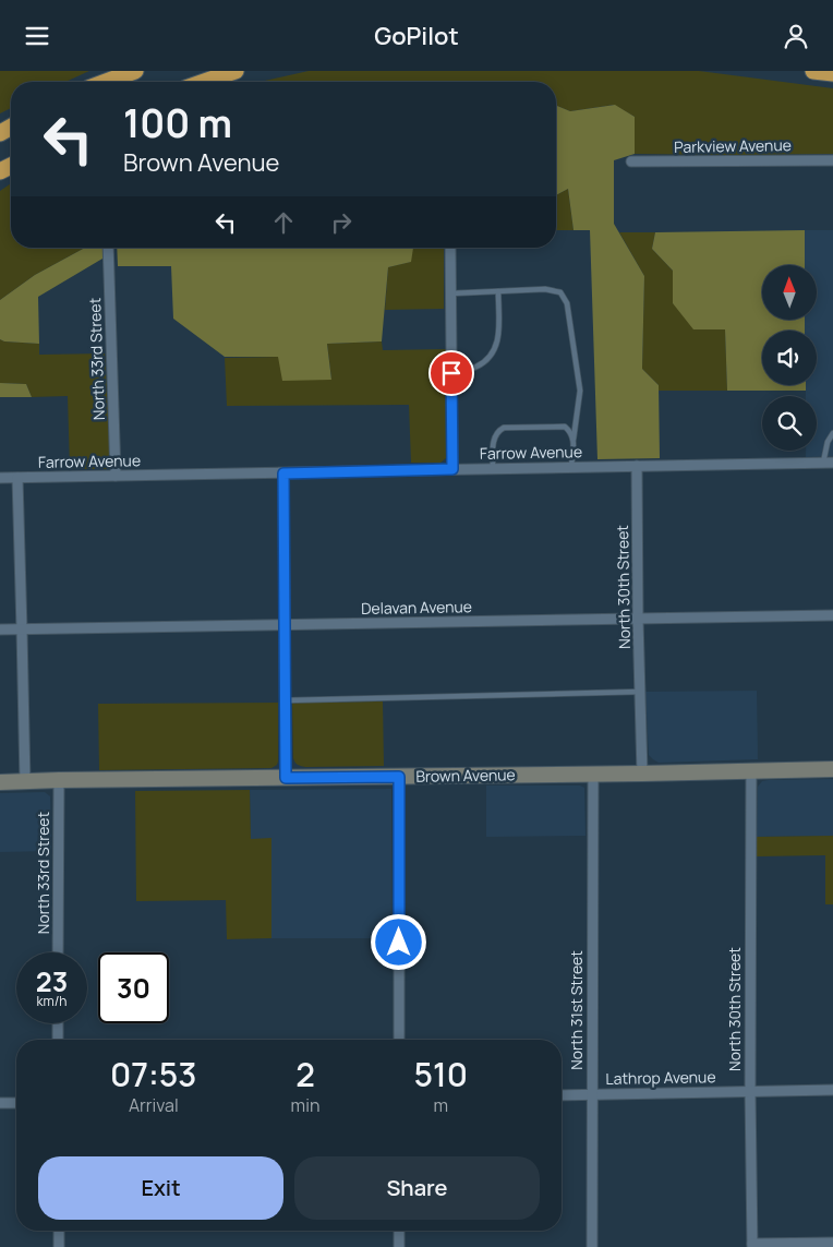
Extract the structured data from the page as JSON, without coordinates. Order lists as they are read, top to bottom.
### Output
{
  "streets": {
    "main road": ["Brown Avenue"],
    "street": [
      "Parkview Avenue",
      "North 33rd Street",
      "Farrow Avenue",
      "North 30th Street",
      "Delavan Avenue",
      "North 31st Street",
      "Lathrop Avenue"
    ]
  },
  "crossings": [
    ["North 33rd Street", "Farrow Avenue"],
    ["North 33rd Street", "Brown Avenue"],
    ["Farrow Avenue", "North 30th Street"],
    ["North 30th Street", "Delavan Avenue"],
    ["North 30th Street", "Brown Avenue"],
    ["North 30th Street", "Lathrop Avenue"],
    ["Brown Avenue", "North 31st Street"],
    ["North 31st Street", "Lathrop Avenue"]
  ],
  "north": "top",
  "page": {
    "header": "GoPilot",
    "turn": ["100 m", "Brown Avenue"],
    "speed": "23 km/h",
    "limit": "30",
    "eta": [
      "07:53",
      "Arrival",
      "2",
      "min",
      "510",
      "m"
    ],
    "buttons": ["Exit", "Share"]
  }
}
